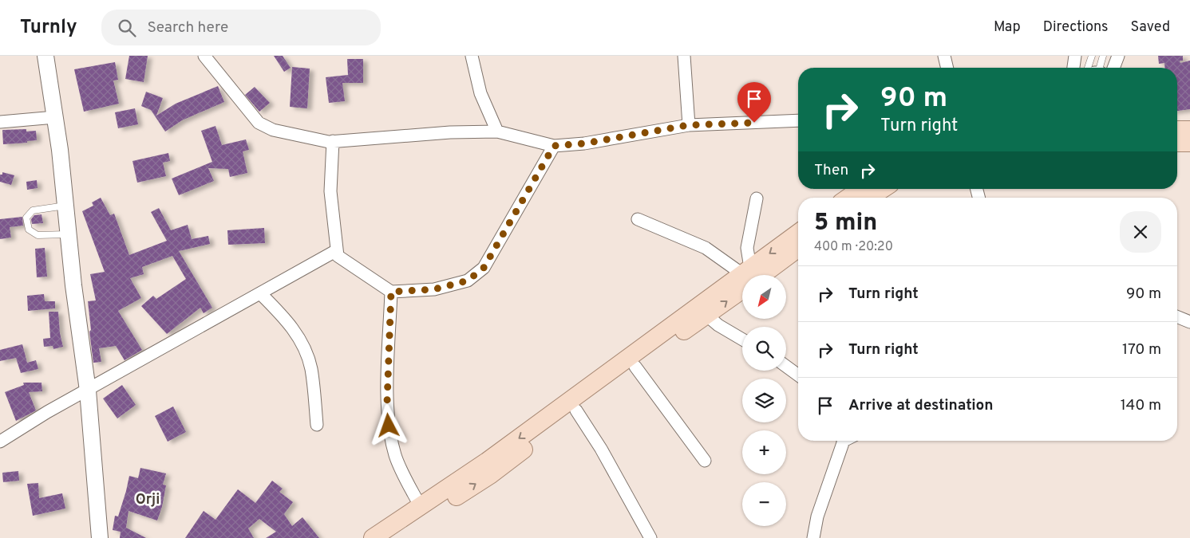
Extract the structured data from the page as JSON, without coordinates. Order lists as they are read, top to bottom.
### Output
{
  "districts": ["Orji"],
  "north": "bottom left",
  "page": {
    "header": "Turnly",
    "search": "Search here",
    "nav": ["Map", "Directions", "Saved"],
    "turn": ["90 m", "Turn right"],
    "then": "Then",
    "heading": ["5 min", "400 m · 20:20"],
    "list": [
      {
        "name": "Turn right",
        "value": "90 m"
      },
      {
        "name": "Turn right",
        "value": "170 m"
      },
      {
        "name": "Arrive at destination",
        "value": "140 m"
      }
    ],
    "map_buttons": ["+", "−"]
  }
}
